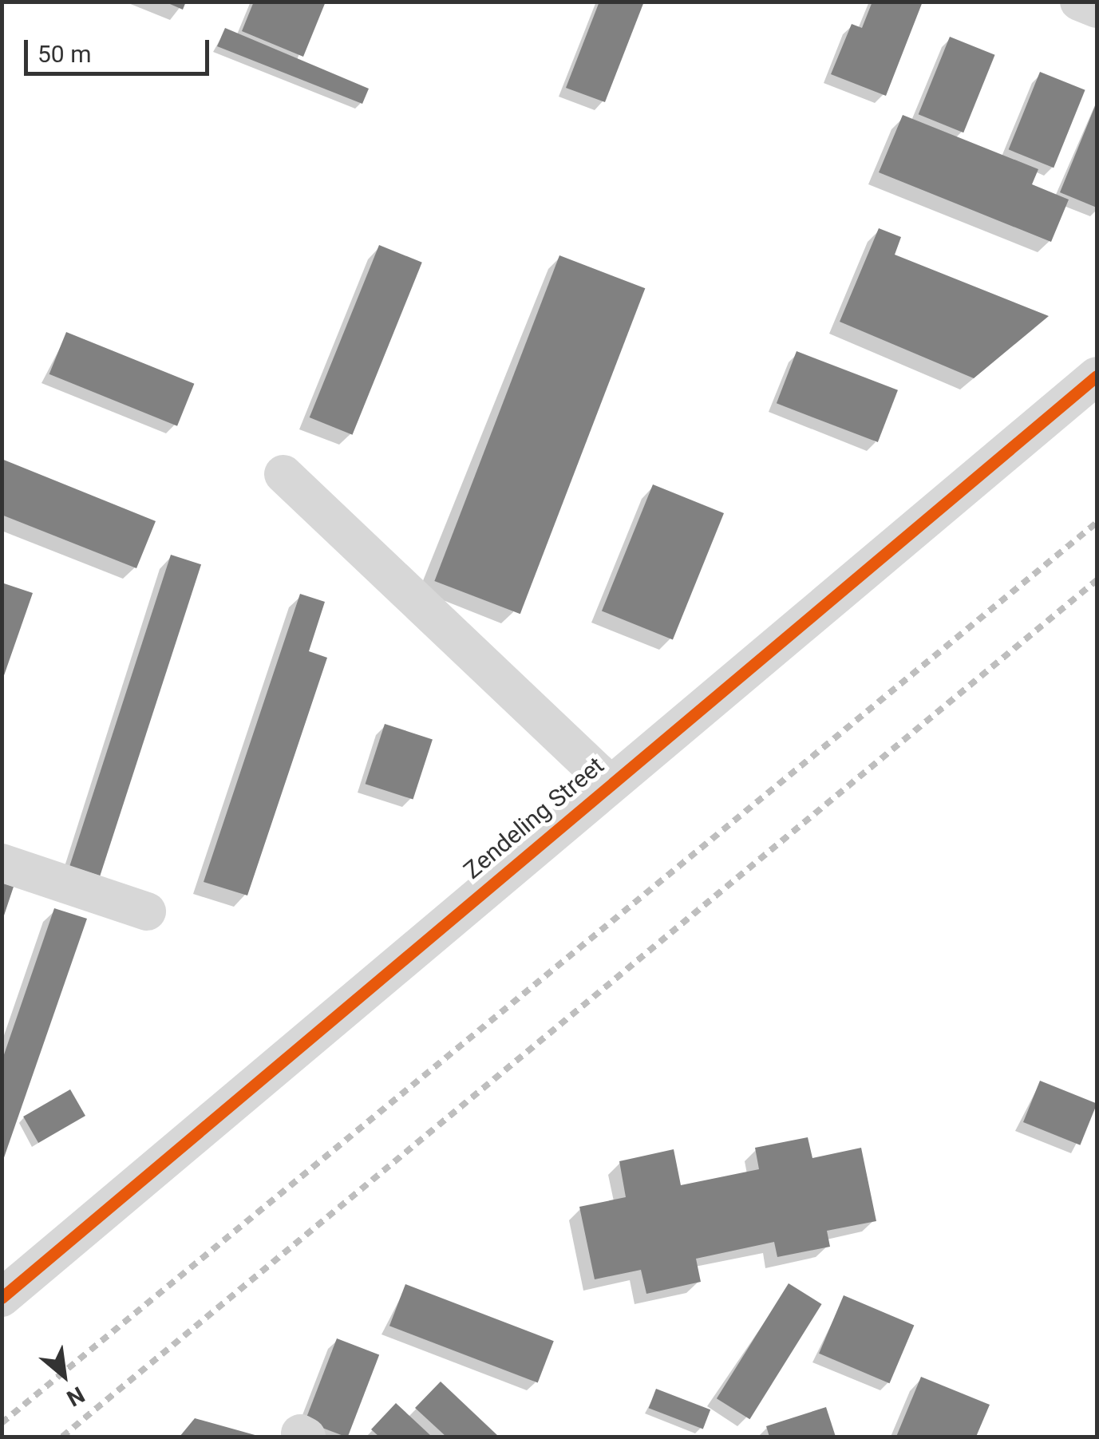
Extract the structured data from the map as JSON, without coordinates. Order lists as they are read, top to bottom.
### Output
{
  "streets": {
    "street": ["Zendeling Street"]
  },
  "scale_bar": "50 m",
  "north": "bottom right"
}
